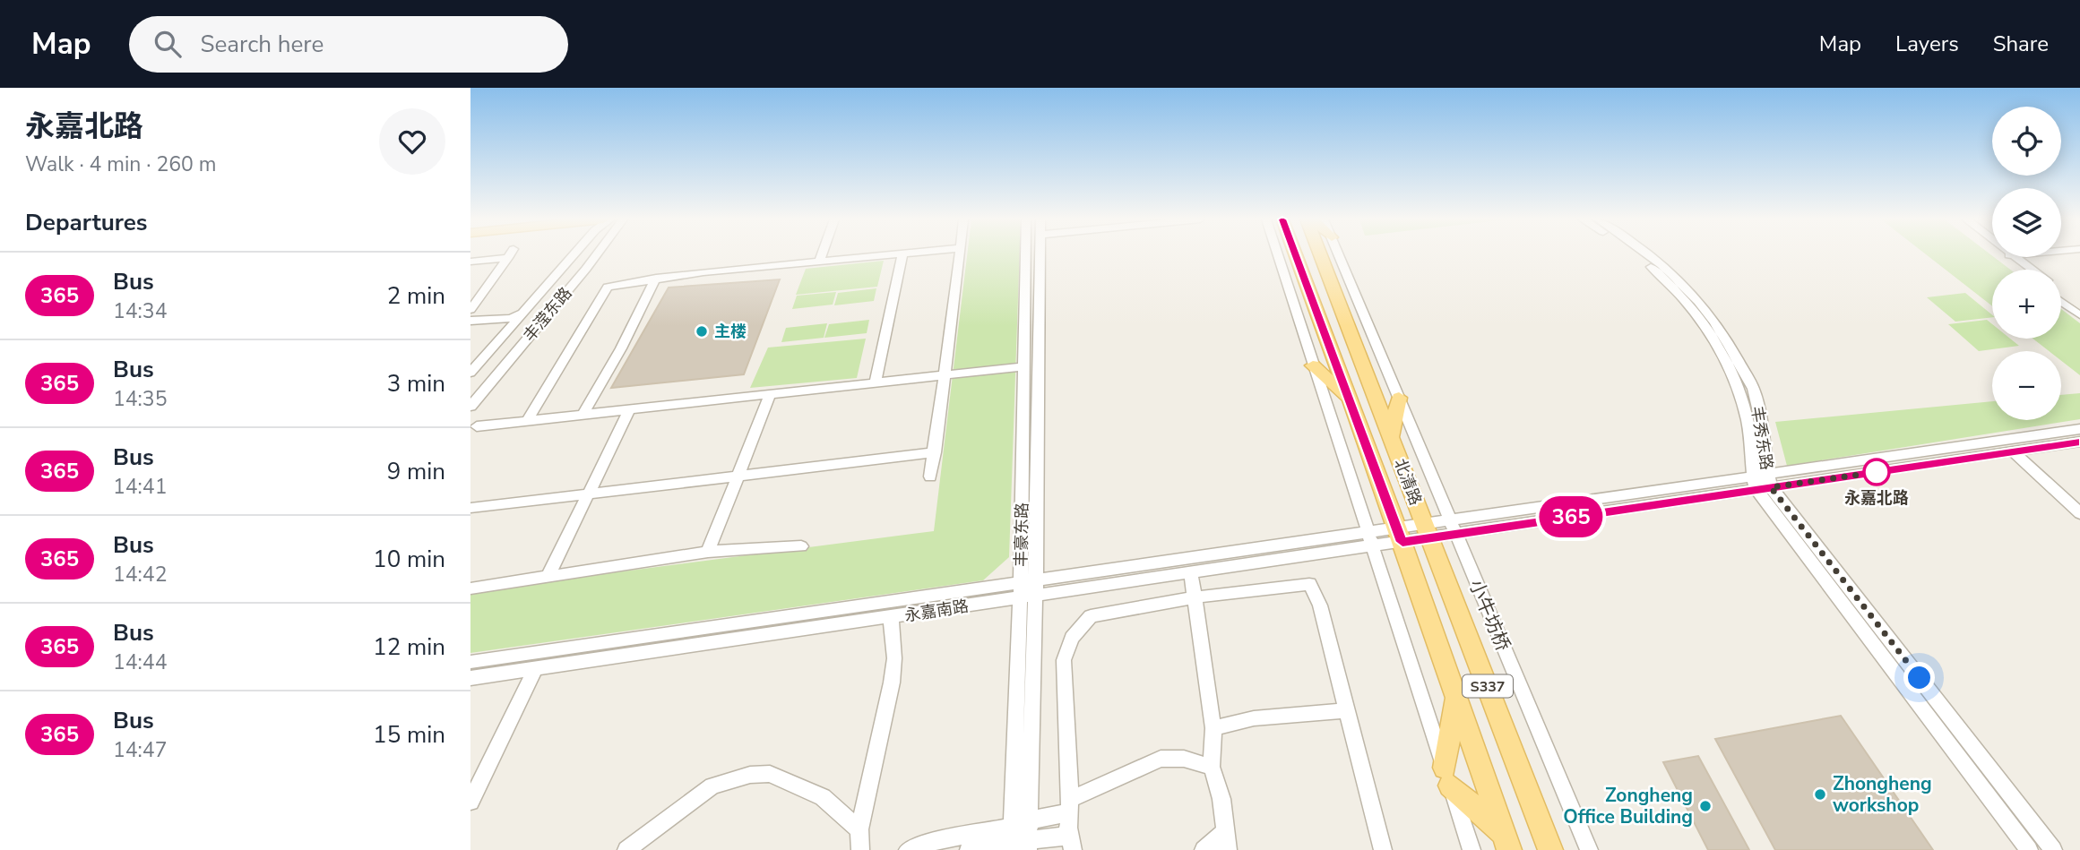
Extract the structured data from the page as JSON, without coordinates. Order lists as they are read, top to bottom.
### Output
{
  "streets": {
    "main road": ["北清路", "S337"],
    "street": [
      "丰滢东路",
      "丰秀东路",
      "丰豪东路",
      "永嘉南路",
      "小牛坊桥"
    ]
  },
  "crossings": [
    ["北清路", "永嘉南路"],
    ["北清路", "小牛坊桥"],
    ["丰豪东路", "永嘉南路"]
  ],
  "places": [
    "主楼",
    "永嘉北路",
    "Zhongheng workshop",
    "Zongheng Office Building"
  ],
  "lines": ["bus line 365"],
  "page": {
    "header": "Map",
    "search": "Search here",
    "nav": ["Map", "Layers", "Share"],
    "heading": [
      ["永嘉北路", "Walk · 4 min · 260 m"],
      "Departures"
    ],
    "on_map": "365",
    "map_buttons": ["+", "−"],
    "list": [
      {
        "mark": "365",
        "name": "Bus",
        "note": "14:34",
        "value": "2 min"
      },
      {
        "mark": "365",
        "name": "Bus",
        "note": "14:35",
        "value": "3 min"
      },
      {
        "mark": "365",
        "name": "Bus",
        "note": "14:41",
        "value": "9 min"
      },
      {
        "mark": "365",
        "name": "Bus",
        "note": "14:42",
        "value": "10 min"
      },
      {
        "mark": "365",
        "name": "Bus",
        "note": "14:44",
        "value": "12 min"
      },
      {
        "mark": "365",
        "name": "Bus",
        "note": "14:47",
        "value": "15 min"
      }
    ]
  }
}
